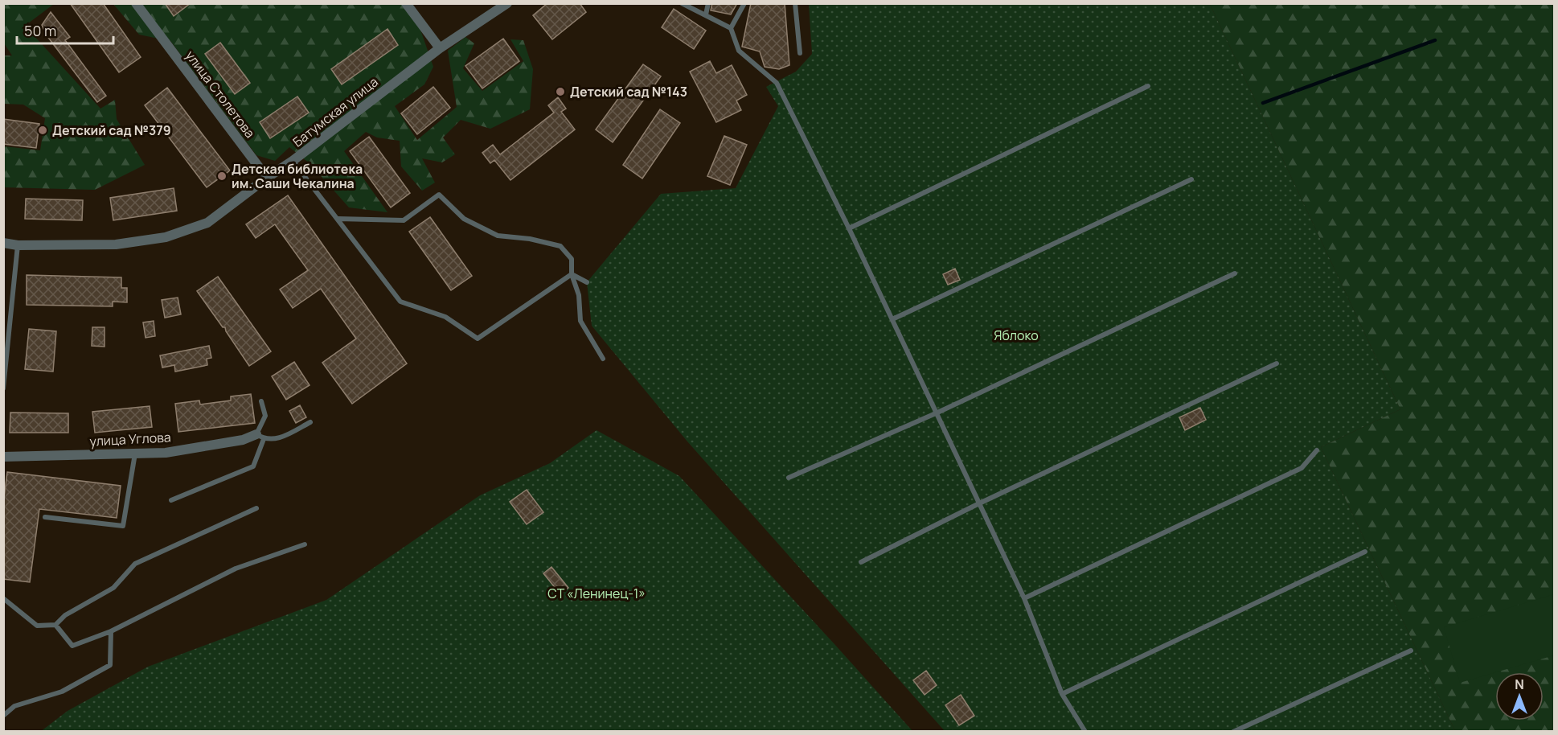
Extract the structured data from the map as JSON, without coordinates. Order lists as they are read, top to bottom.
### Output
{
  "streets": {
    "street": ["улица Столетова", "Батумская улица", "улица Углова"]
  },
  "crossings": [
    ["улица Столетова", "Батумская улица"]
  ],
  "parks": ["Яблоко", "СТ «Ленинец-1»"],
  "places": ["Детский сад №143", "Детский сад №379", "Детская библиотека им. Саши Чекалина"],
  "scale_bar": "50 m",
  "north": "top"
}
